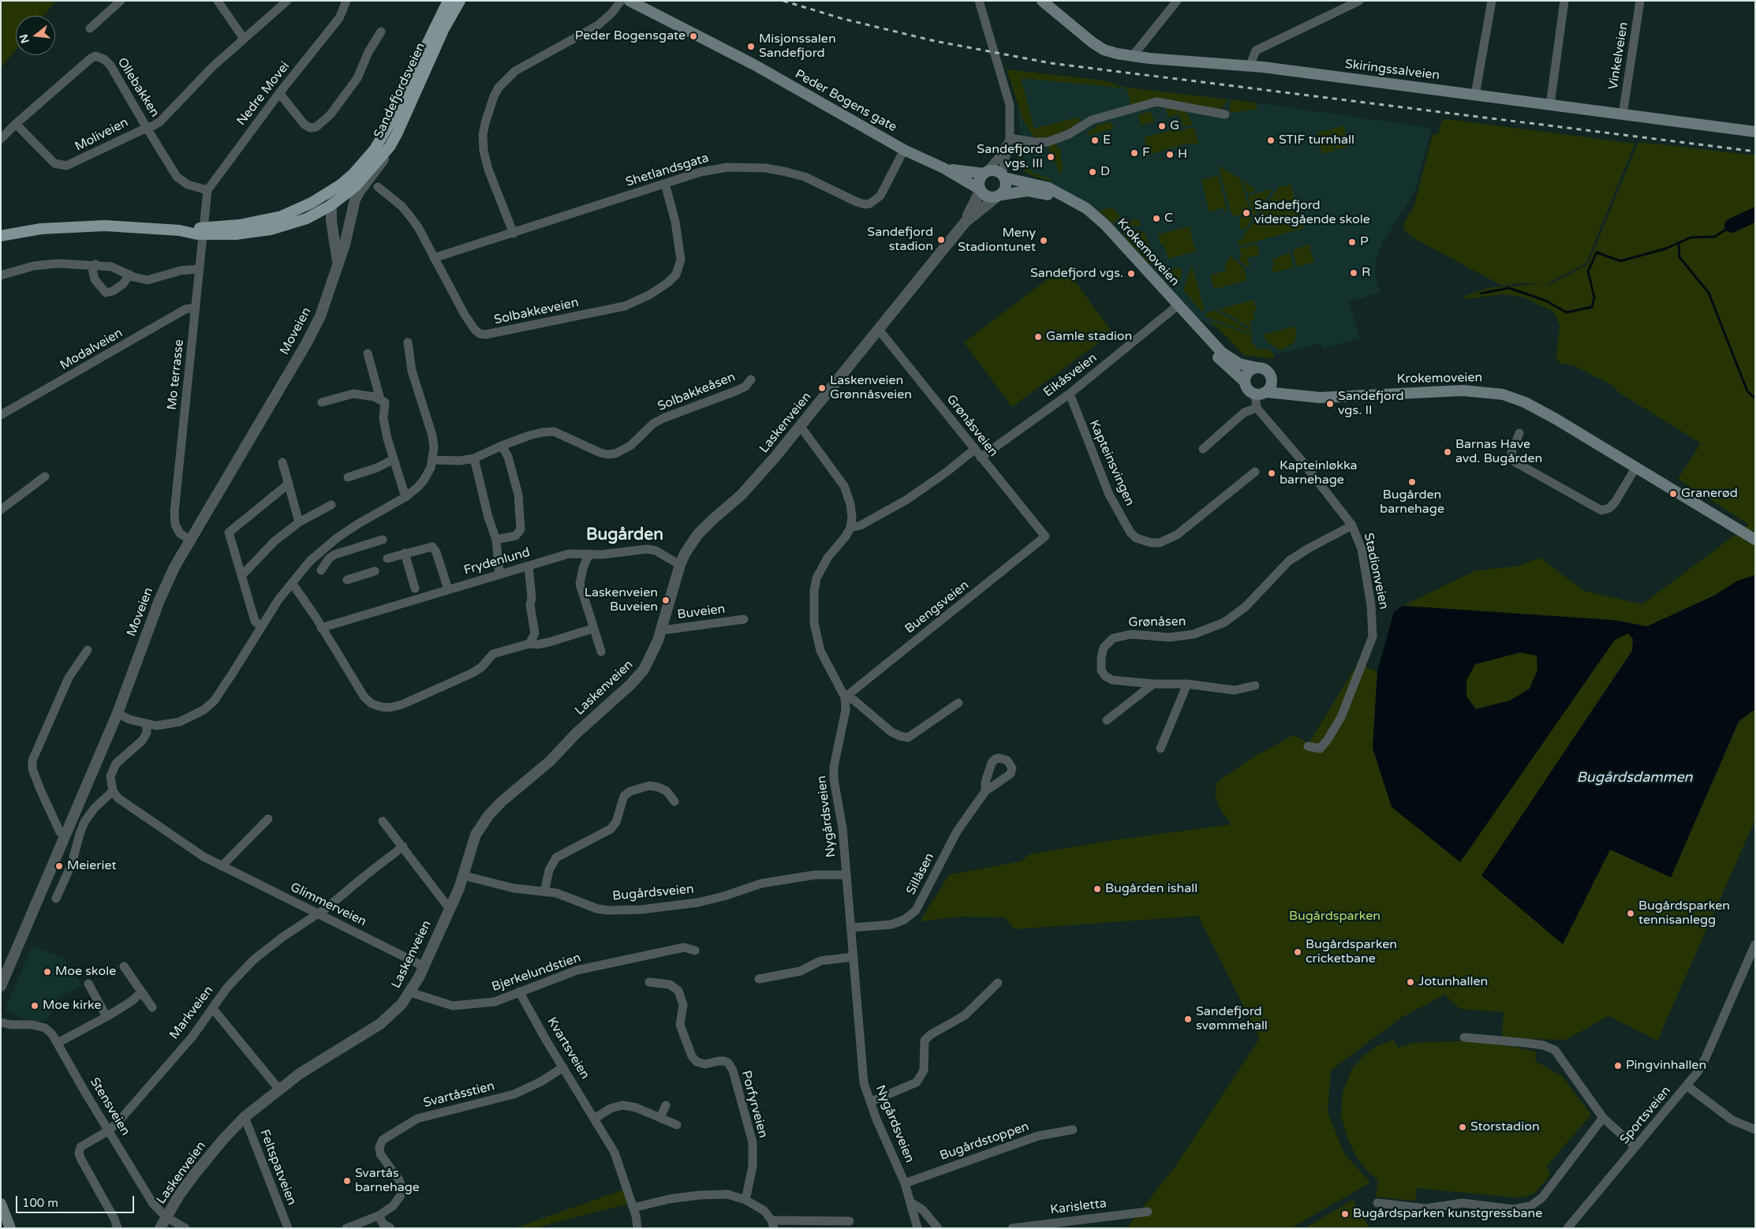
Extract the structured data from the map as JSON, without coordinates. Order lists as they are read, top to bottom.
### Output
{
  "streets": {
    "main road": [
      "Skiringssalveien",
      "Sandefjordsveien",
      "Peder Bogens gate",
      "Krokemoveien"
    ],
    "street": [
      "Vinkelveien",
      "Ollebakken",
      "Nedre Movei",
      "Moliveien",
      "Shetlandsgata",
      "Solbakkeveien",
      "Moveien",
      "Modalveien",
      "Mo terrasse",
      "Eikåsveien",
      "Solbakkeåsen",
      "Laskenveien",
      "Grønåsveien",
      "Kapteinsvingen",
      "Frydenlund",
      "Stadionveien",
      "Buengsveien",
      "Buveien",
      "Grønåsen",
      "Nygårdsveien",
      "Sillåsen",
      "Bugårdsveien",
      "Glimmerveien",
      "Bjerkelundstien",
      "Markveien",
      "Kvartsveien",
      "Svartåsstien",
      "Porfyrveien",
      "Stensveien",
      "Sportsveien",
      "Bugårdstoppen",
      "Feltspatveien",
      "Karisletta"
    ]
  },
  "crossings": [
    ["Vinkelveien", "Skiringssalveien"],
    ["Ollebakken", "Moliveien"],
    ["Sandefjordsveien", "Moveien"],
    ["Nedre Movei", "Moliveien"],
    ["Nedre Movei", "Mo terrasse"],
    ["Peder Bogens gate", "Shetlandsgata"],
    ["Peder Bogens gate", "Krokemoveien"],
    ["Peder Bogens gate", "Laskenveien"],
    ["Shetlandsgata", "Solbakkeveien"],
    ["Krokemoveien", "Eikåsveien"],
    ["Krokemoveien", "Laskenveien"],
    ["Moveien", "Mo terrasse"],
    ["Modalveien", "Mo terrasse"],
    ["Eikåsveien", "Grønåsveien"],
    ["Eikåsveien", "Kapteinsvingen"],
    ["Laskenveien", "Grønåsveien"],
    ["Laskenveien", "Frydenlund"],
    ["Laskenveien", "Buveien"],
    ["Laskenveien", "Bugårdsveien"],
    ["Laskenveien", "Glimmerveien"],
    ["Laskenveien", "Bjerkelundstien"],
    ["Laskenveien", "Stensveien"],
    ["Laskenveien", "Feltspatveien"],
    ["Grønåsveien", "Buengsveien"],
    ["Stadionveien", "Grønåsen"],
    ["Buengsveien", "Nygårdsveien"],
    ["Nygårdsveien", "Sillåsen"],
    ["Nygårdsveien", "Bugårdsveien"],
    ["Nygårdsveien", "Bugårdstoppen"],
    ["Glimmerveien", "Markveien"],
    ["Bjerkelundstien", "Kvartsveien"],
    ["Markveien", "Stensveien"],
    ["Kvartsveien", "Svartåsstien"]
  ],
  "districts": ["Bugården"],
  "water": ["Bugårdsdammen"],
  "parks": ["Bugårdsparken"],
  "places": [
    "Peder Bogensgate",
    "Misjonssalen Sandefjord",
    "G",
    "E",
    "STIF turnhall",
    "F",
    "H",
    "Sandefjord vgs. III",
    "D",
    "Sandefjord videregående skole",
    "C",
    "Sandefjord stadion",
    "Meny Stadiontunet",
    "P",
    "R",
    "Sandefjord vgs.",
    "Gamle stadion",
    "Laskenveien Grønnåsveien",
    "Sandefjord vgs. II",
    "Barnas Have avd. Bugården",
    "Kapteinløkka barnehage",
    "Bugården barnehage",
    "Granerød",
    "Laskenveien Buveien",
    "Meieriet",
    "Bugården ishall",
    "Bugårdsparken tennisanlegg",
    "Bugårdsparken cricketbane",
    "Moe skole",
    "Jotunhallen",
    "Moe kirke",
    "Sandefjord svømmehall",
    "Pingvinhallen",
    "Storstadion",
    "Svartås barnehage",
    "Bugårdsparken kunstgressbane"
  ],
  "scale_bar": "100 m",
  "north": "left"
}
